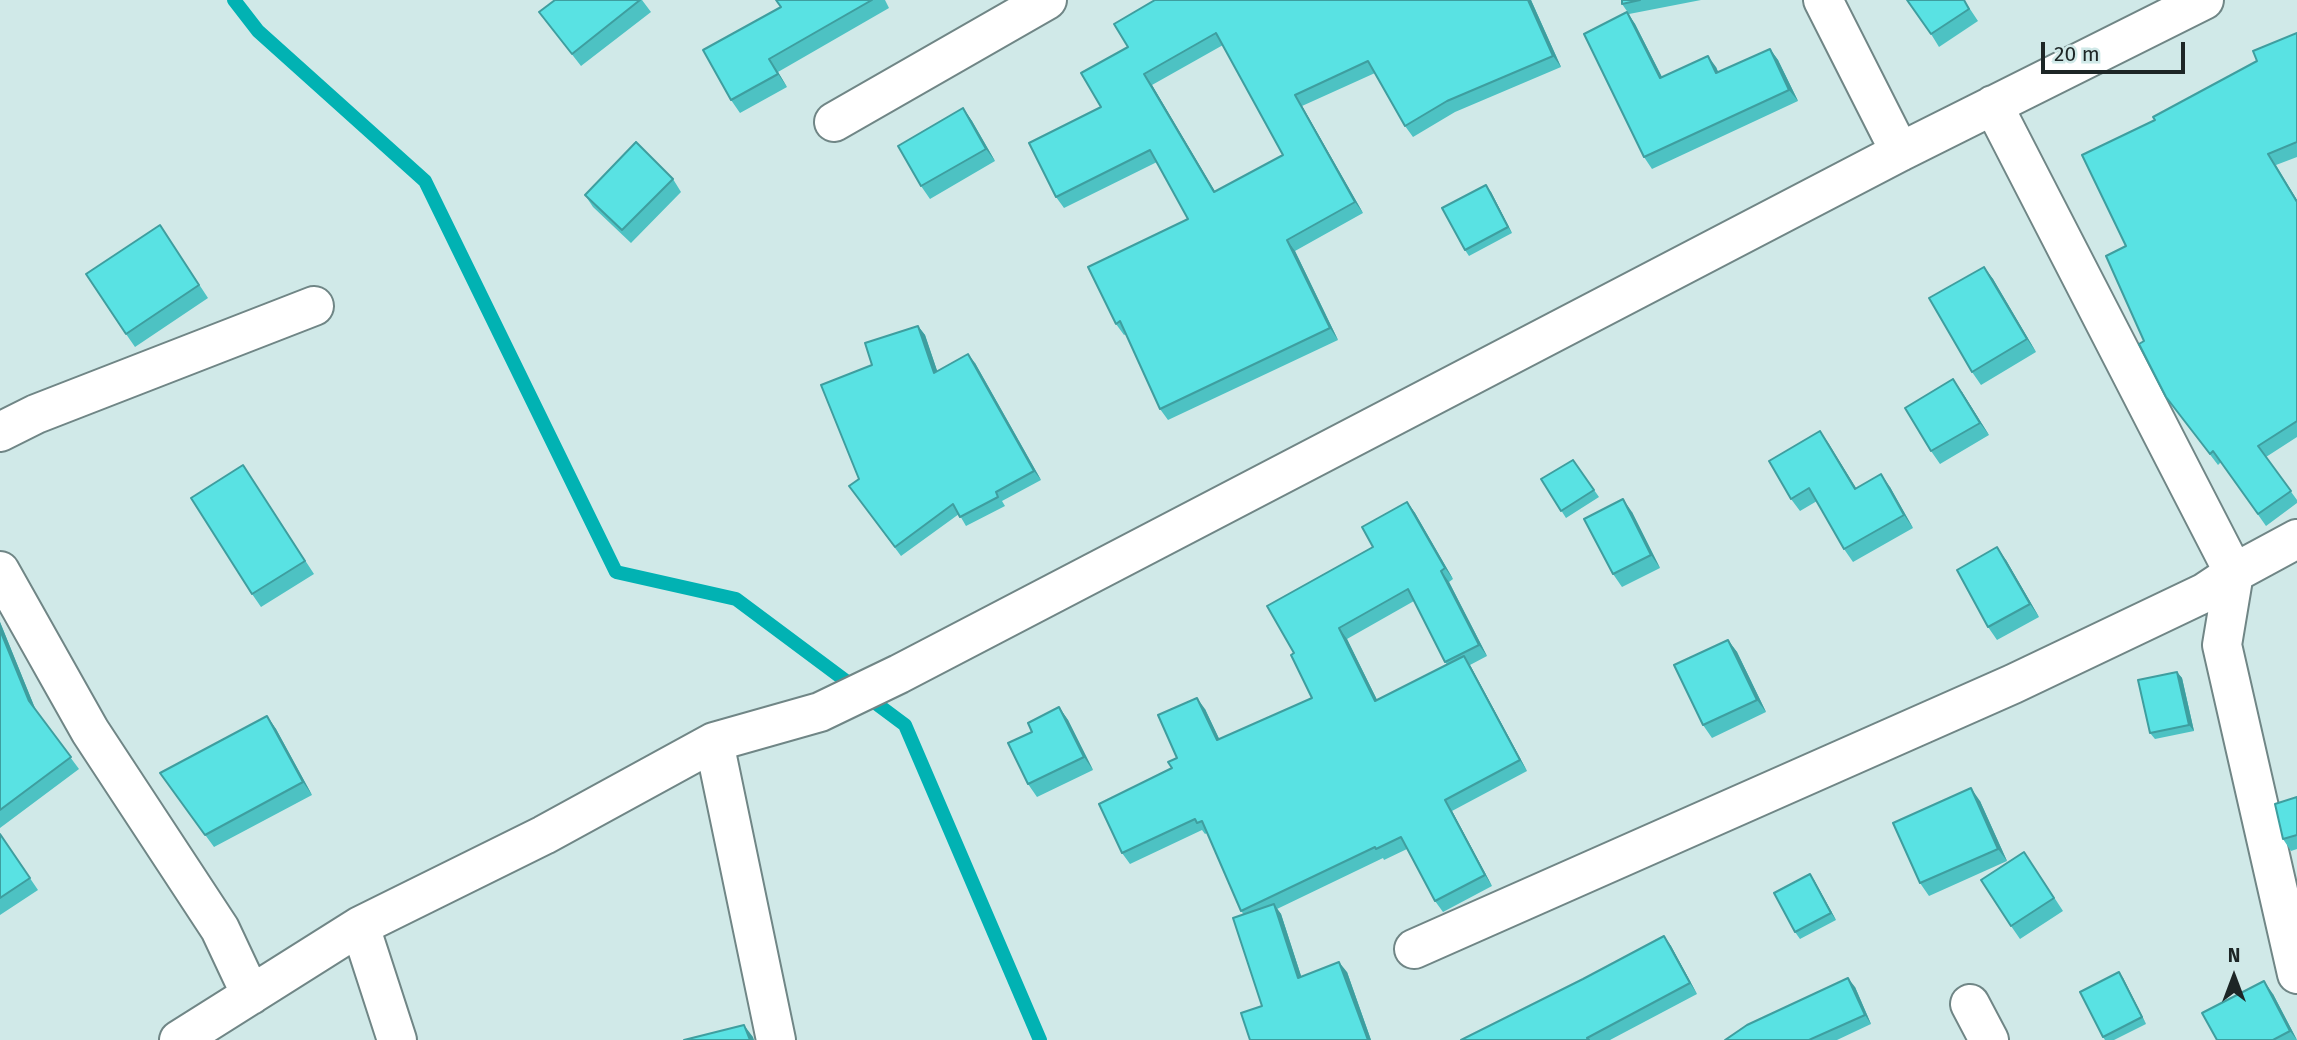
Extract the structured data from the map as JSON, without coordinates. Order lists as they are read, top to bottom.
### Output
{
  "scale_bar": "20 m",
  "north": "top"
}
